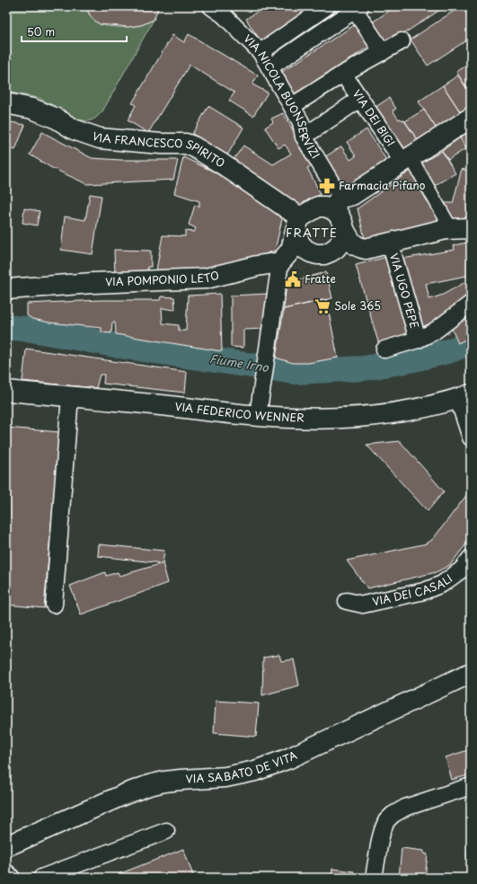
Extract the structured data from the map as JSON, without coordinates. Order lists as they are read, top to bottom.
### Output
{
  "streets": {
    "main road": [
      "VIA FRANCESCO SPIRITO",
      "VIA POMPONIO LETO",
      "VIA FEDERICO WENNER",
      "VIA SABATO DE VITA"
    ],
    "street": [
      "VIA NICOLA BUONSERVIZI",
      "VIA DEI BIGI",
      "VIA UGO PEPE",
      "VIA DEI CASALI"
    ]
  },
  "crossings": [
    ["VIA NICOLA BUONSERVIZI", "VIA FRANCESCO SPIRITO"]
  ],
  "districts": ["FRATTE"],
  "water": ["Fiume Irno"],
  "places": {
    "pharmacy": ["Farmacia Pifano"],
    "public building": ["Fratte"],
    "supermarket": ["Sole 365"]
  },
  "scale_bar": "50 m"
}
